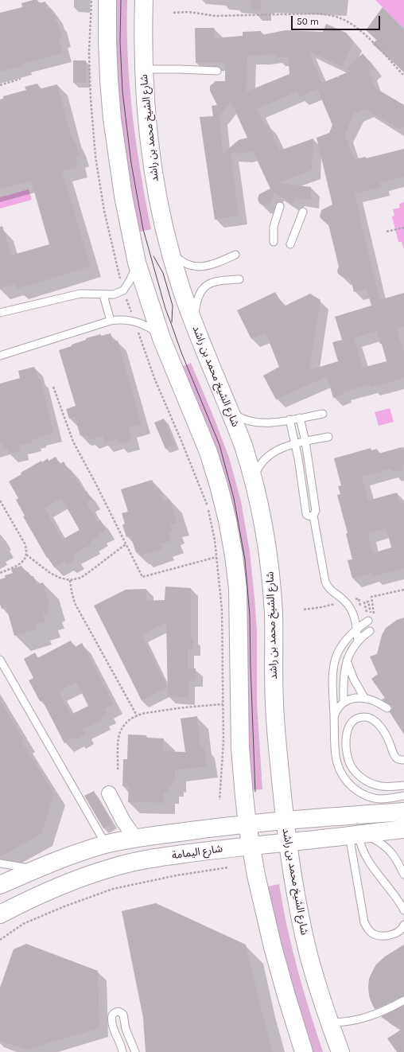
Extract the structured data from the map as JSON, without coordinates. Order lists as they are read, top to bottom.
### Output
{
  "streets": {
    "main road": ["شارع الشيخ محمد بن راشد", "شارع اليمامة"]
  },
  "crossings": [
    ["شارع الشيخ محمد بن راشد", "شارع اليمامة"]
  ],
  "scale_bar": "50 m"
}
